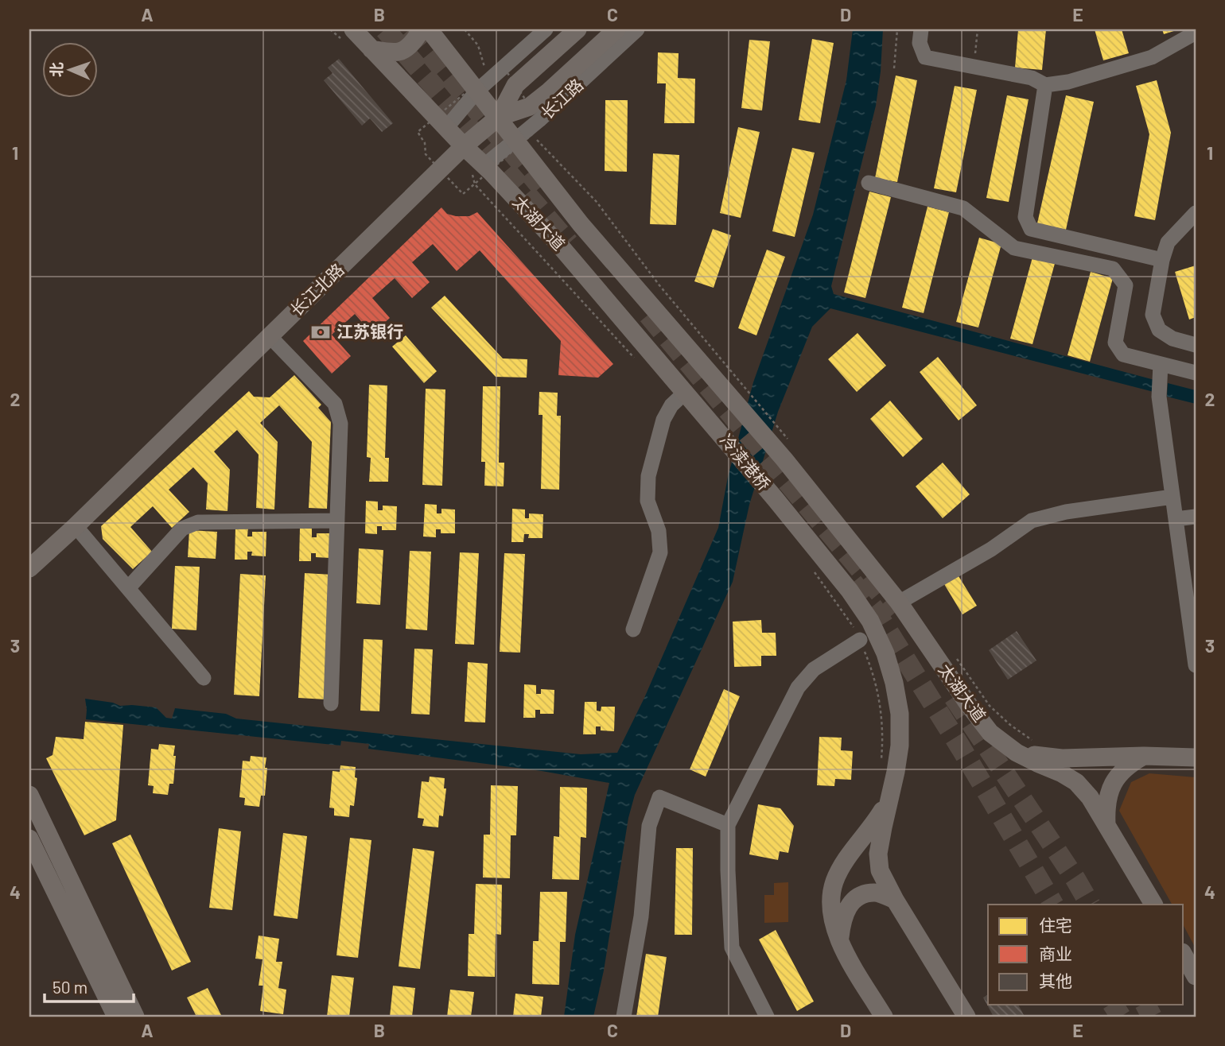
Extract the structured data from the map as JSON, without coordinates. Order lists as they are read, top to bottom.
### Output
{
  "streets": {
    "main road": ["太湖大道", "长江北路", "冷渎港桥"],
    "street": ["长江路"]
  },
  "crossings": [
    ["长江路", "太湖大道"],
    ["太湖大道", "长江北路"],
    ["太湖大道", "冷渎港桥"]
  ],
  "places": {
    "bank": ["江苏银行"]
  },
  "legend": ["住宅", "商业", "其他"],
  "scale_bar": "50 m",
  "north": "left",
  "grid": {
    "columns": [
      "A",
      "B",
      "C",
      "D",
      "E"
    ],
    "rows": [
      "1",
      "2",
      "3",
      "4"
    ]
  }
}
